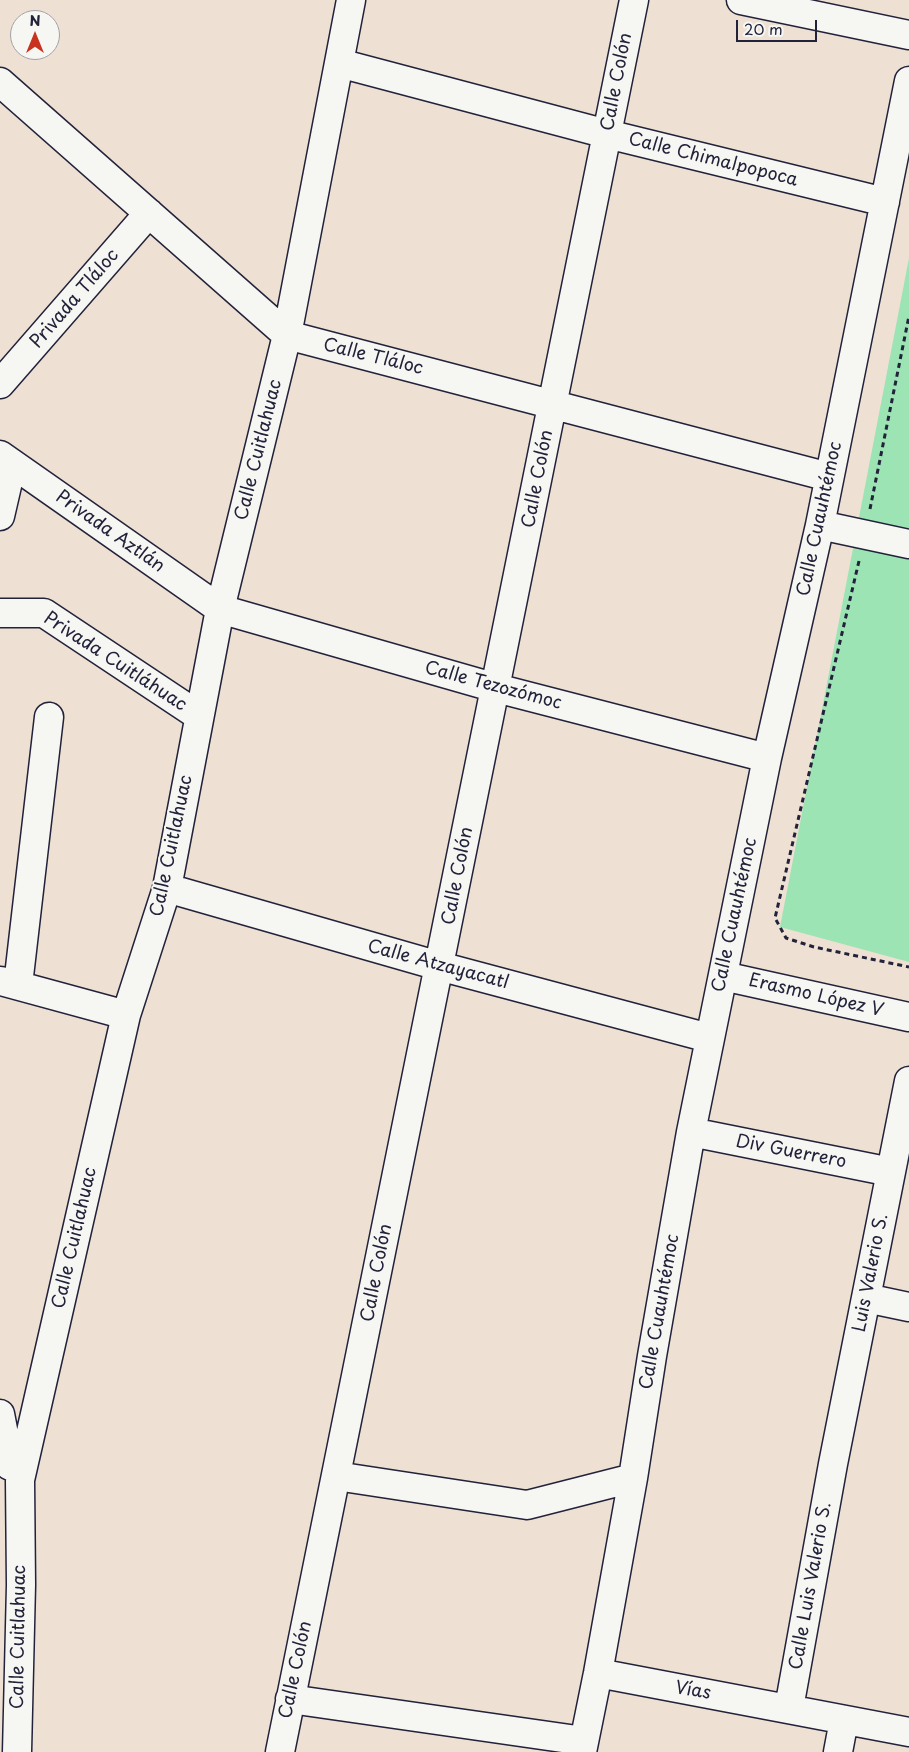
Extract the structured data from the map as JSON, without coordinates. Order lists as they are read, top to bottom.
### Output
{
  "streets": {
    "street": [
      "Calle Colón",
      "Calle Chimalpopoca",
      "Privada Tláloc",
      "Calle Tláloc",
      "Calle Cuitlahuac",
      "Calle Cuauhtémoc",
      "Privada Aztlán",
      "Privada Cuitláhuac",
      "Calle Tezozómoc",
      "Calle Atzayacatl",
      "Erasmo López V",
      "Div Guerrero",
      "Luis Valerio S.",
      "Calle Luis Valerio S.",
      "Vías"
    ]
  },
  "crossings": [
    ["Calle Colón", "Calle Chimalpopoca"],
    ["Calle Colón", "Calle Tláloc"],
    ["Calle Colón", "Calle Tezozómoc"],
    ["Calle Colón", "Calle Atzayacatl"],
    ["Calle Chimalpopoca", "Calle Cuitlahuac"],
    ["Calle Chimalpopoca", "Calle Cuauhtémoc"],
    ["Privada Tláloc", "Calle Tláloc"],
    ["Calle Tláloc", "Calle Cuitlahuac"],
    ["Calle Tláloc", "Calle Cuauhtémoc"],
    ["Calle Cuitlahuac", "Privada Aztlán"],
    ["Calle Cuitlahuac", "Privada Cuitláhuac"],
    ["Calle Cuitlahuac", "Calle Tezozómoc"],
    ["Calle Cuitlahuac", "Calle Atzayacatl"],
    ["Calle Cuauhtémoc", "Calle Tezozómoc"],
    ["Calle Cuauhtémoc", "Calle Atzayacatl"],
    ["Calle Cuauhtémoc", "Erasmo López V"],
    ["Calle Cuauhtémoc", "Div Guerrero"],
    ["Calle Cuauhtémoc", "Vías"],
    ["Privada Aztlán", "Calle Tezozómoc"],
    ["Div Guerrero", "Luis Valerio S."],
    ["Luis Valerio S.", "Calle Luis Valerio S."],
    ["Calle Luis Valerio S.", "Vías"]
  ],
  "scale_bar": "20 m",
  "north": "top"
}
